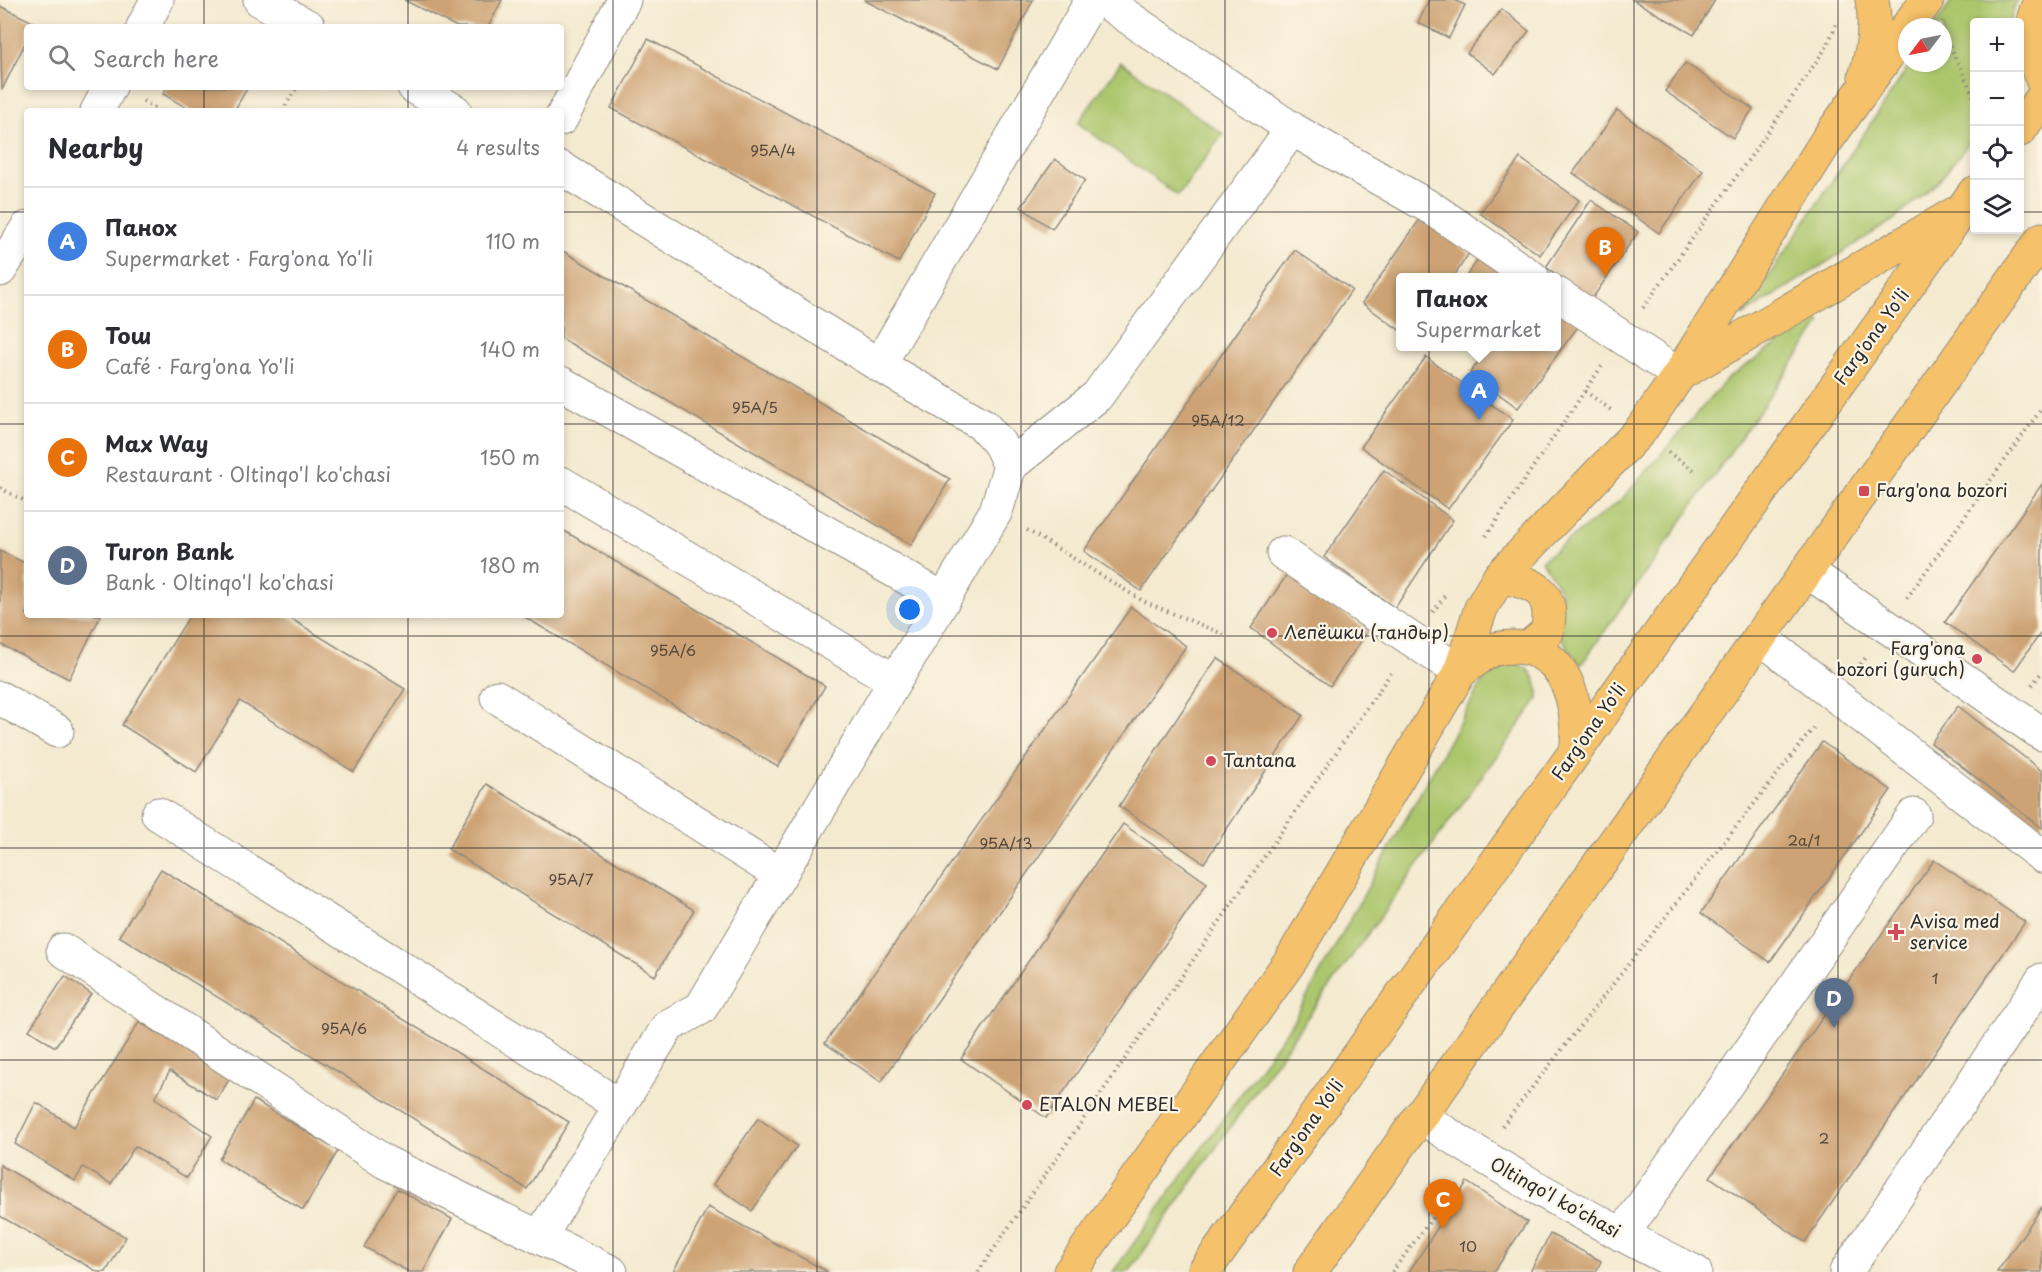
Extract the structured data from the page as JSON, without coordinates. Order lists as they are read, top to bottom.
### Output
{
  "streets": {
    "main road": ["Farg'ona Yo'li"],
    "street": ["Oltinqo'l ko'chasi"]
  },
  "places": {
    "transit": ["Farg'ona bozori"],
    "other": [
      "Лепёшки (тандыр)",
      "Farg'ona bozori (guruch)",
      "Tantana",
      "ETALON MEBEL"
    ],
    "health": ["Avisa med service"]
  },
  "house_numbers": [
    "95A/4",
    "95A/5",
    "95A/12",
    "95A/6",
    "2a/1",
    "95A/13",
    "95A/7",
    "1",
    "95A/6",
    "2",
    "10"
  ],
  "north": "bottom left",
  "page": {
    "map_buttons": ["+", "−"],
    "search": "Search here",
    "heading": ["Nearby", "4 results"],
    "list": [
      {
        "mark": "A",
        "name": "Панох",
        "note": "Supermarket · Farg'ona Yo'li",
        "value": "110 m"
      },
      {
        "mark": "B",
        "name": "Тош",
        "note": "Café · Farg'ona Yo'li",
        "value": "140 m"
      },
      {
        "mark": "C",
        "name": "Max Way",
        "note": "Restaurant · Oltinqo'l ko'chasi",
        "value": "150 m"
      },
      {
        "mark": "D",
        "name": "Turon Bank",
        "note": "Bank · Oltinqo'l ko'chasi",
        "value": "180 m"
      }
    ],
    "pins": [
      "B",
      "A",
      "D",
      "C"
    ],
    "popup": ["Панох", "Supermarket"]
  }
}
